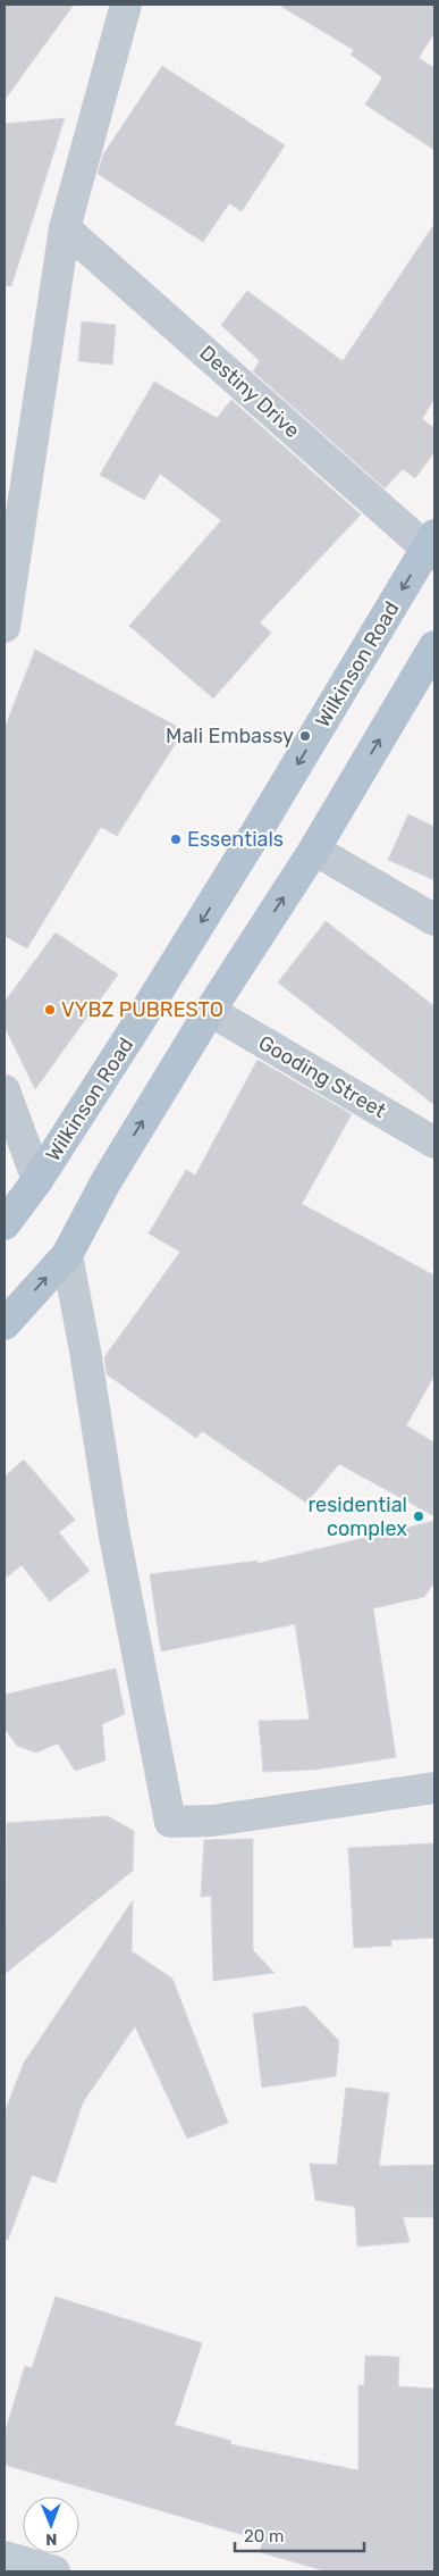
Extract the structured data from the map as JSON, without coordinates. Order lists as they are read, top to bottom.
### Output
{
  "streets": {
    "main road": ["Wilkinson Road"],
    "street": ["Destiny Drive", "Gooding Street"]
  },
  "crossings": [
    ["Destiny Drive", "Wilkinson Road"]
  ],
  "places": [
    "Mali Embassy",
    "Essentials",
    "VYBZ PUBRESTO",
    "residential complex"
  ],
  "scale_bar": "20 m",
  "north": "bottom"
}
